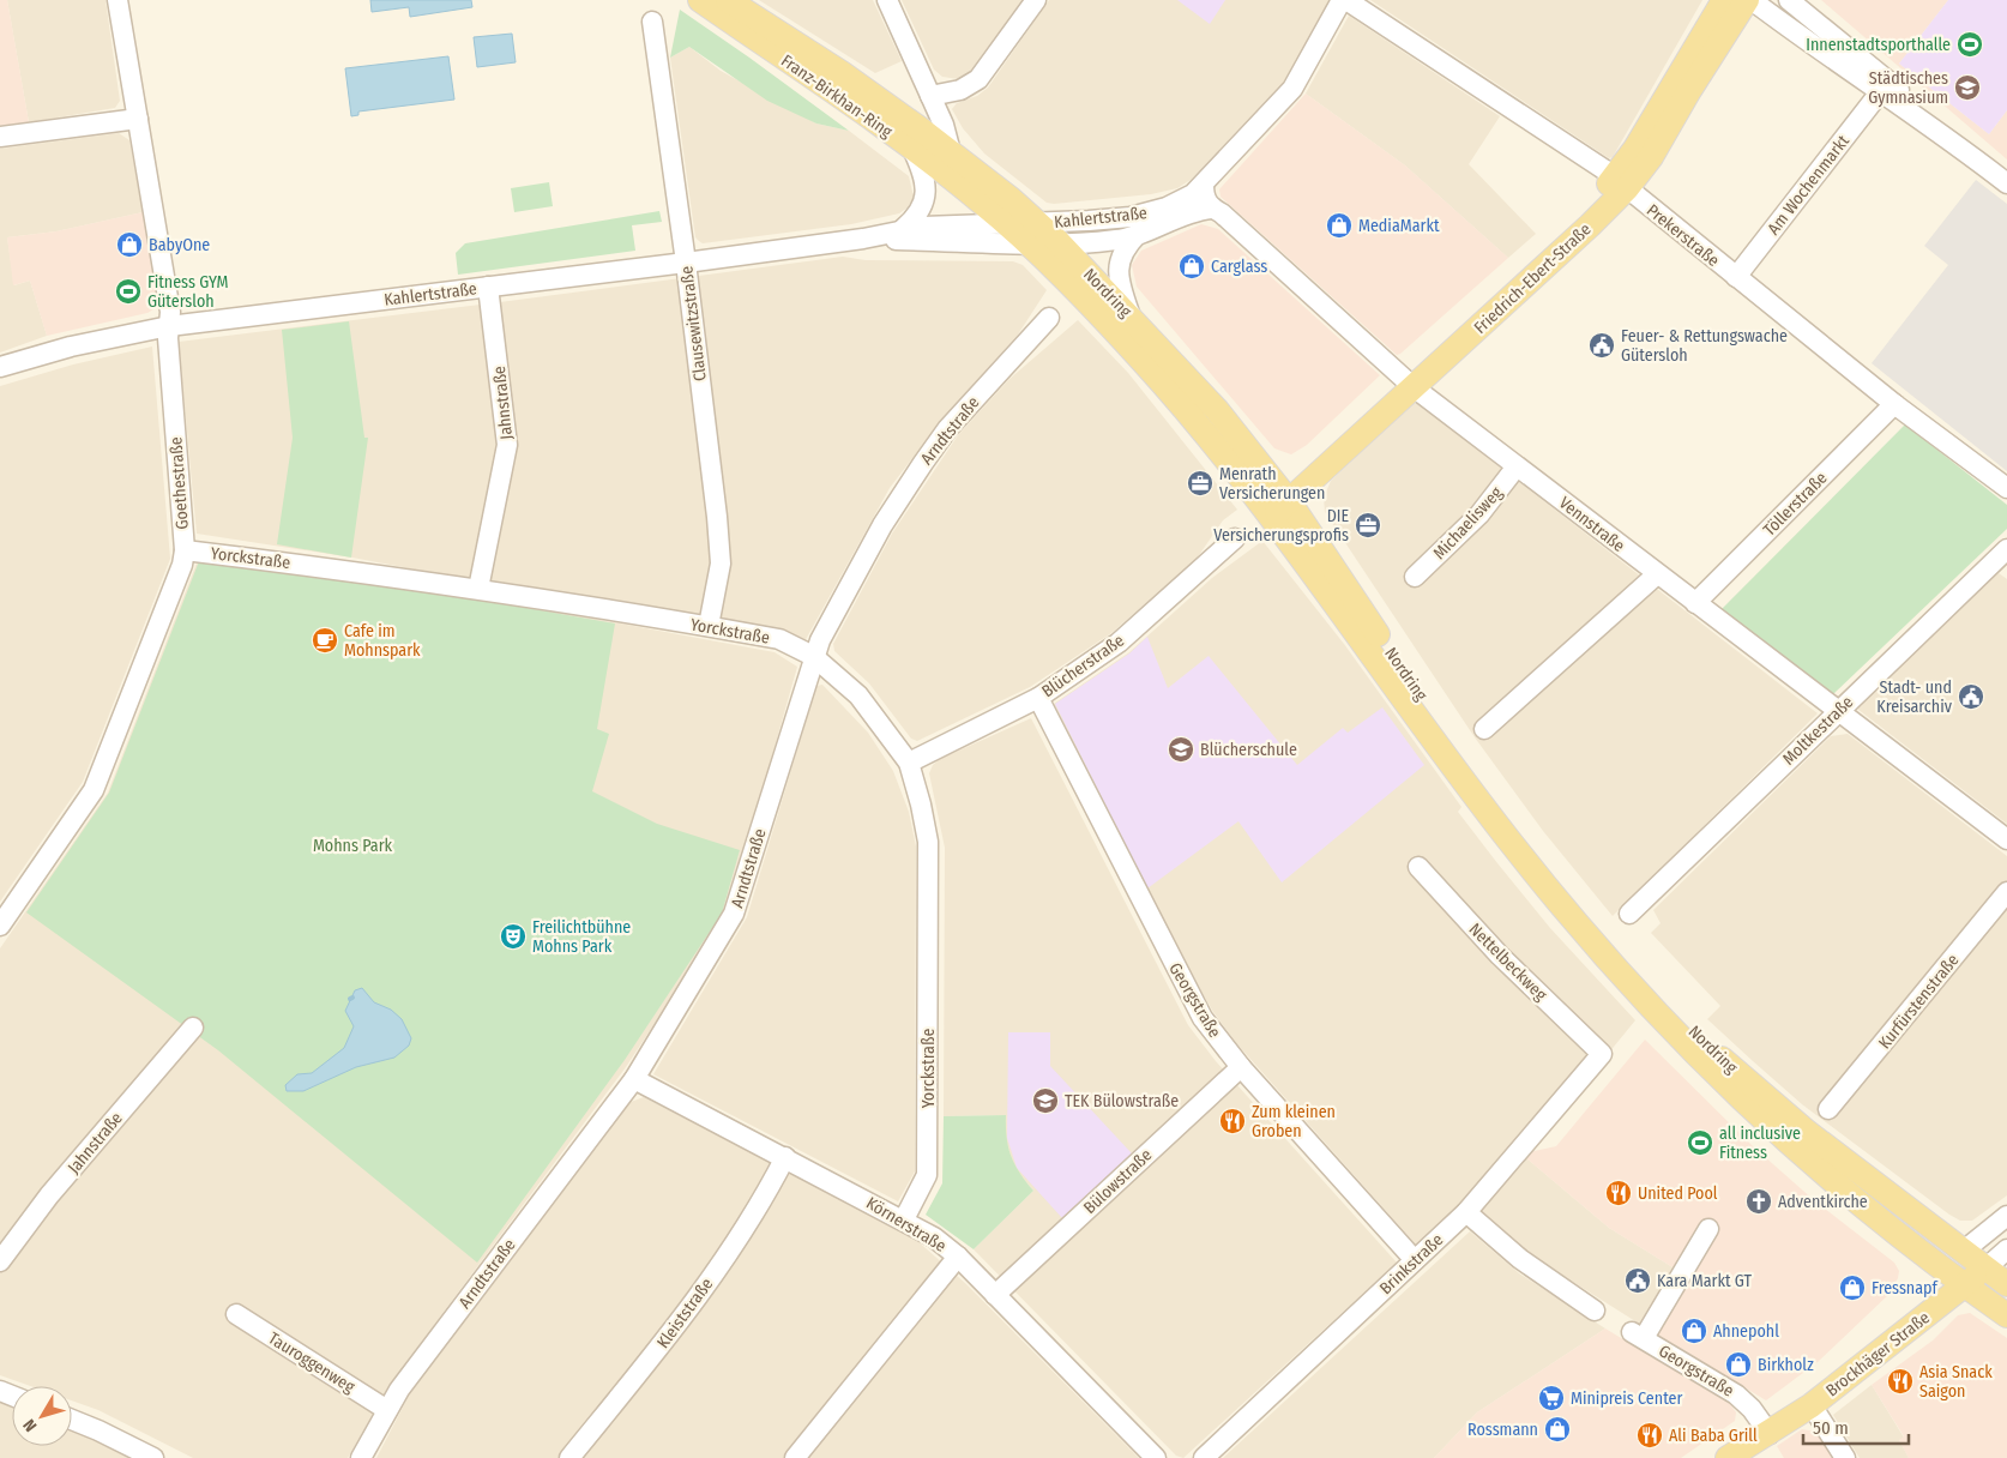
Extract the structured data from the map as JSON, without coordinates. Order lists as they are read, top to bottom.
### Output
{
  "streets": {
    "main road": [
      "Franz-Birkhan-Ring",
      "Friedrich-Ebert-Straße",
      "Nordring",
      "Brockhäger Straße"
    ],
    "street": [
      "Am Wochenmarkt",
      "Kahlertstraße",
      "Prekerstraße",
      "Clausewitzstraße",
      "Jahnstraße",
      "Arndtstraße",
      "Goethestraße",
      "Töllerstraße",
      "Michaelisweg",
      "Vennstraße",
      "Yorckstraße",
      "Blücherstraße",
      "Moltkestraße",
      "Nettelbeckweg",
      "Georgstraße",
      "Kurfürstenstraße",
      "Bülowstraße",
      "Körnerstraße",
      "Brinkstraße",
      "Kleiststraße",
      "Tauroggenweg"
    ]
  },
  "crossings": [
    ["Franz-Birkhan-Ring", "Nordring"],
    ["Am Wochenmarkt", "Prekerstraße"],
    ["Kahlertstraße", "Nordring"],
    ["Kahlertstraße", "Clausewitzstraße"],
    ["Kahlertstraße", "Jahnstraße"],
    ["Kahlertstraße", "Goethestraße"],
    ["Kahlertstraße", "Vennstraße"],
    ["Prekerstraße", "Friedrich-Ebert-Straße"],
    ["Prekerstraße", "Töllerstraße"],
    ["Friedrich-Ebert-Straße", "Nordring"],
    ["Friedrich-Ebert-Straße", "Vennstraße"],
    ["Nordring", "Brockhäger Straße"],
    ["Clausewitzstraße", "Yorckstraße"],
    ["Jahnstraße", "Yorckstraße"],
    ["Arndtstraße", "Yorckstraße"],
    ["Arndtstraße", "Körnerstraße"],
    ["Arndtstraße", "Tauroggenweg"],
    ["Goethestraße", "Yorckstraße"],
    ["Töllerstraße", "Vennstraße"],
    ["Michaelisweg", "Vennstraße"],
    ["Vennstraße", "Moltkestraße"],
    ["Yorckstraße", "Blücherstraße"],
    ["Yorckstraße", "Körnerstraße"],
    ["Blücherstraße", "Georgstraße"],
    ["Nettelbeckweg", "Brinkstraße"],
    ["Georgstraße", "Bülowstraße"],
    ["Georgstraße", "Brinkstraße"],
    ["Georgstraße", "Brockhäger Straße"],
    ["Bülowstraße", "Körnerstraße"],
    ["Körnerstraße", "Kleiststraße"]
  ],
  "parks": ["Mohns Park"],
  "places": {
    "sports": ["Innenstadtsporthalle", "Fitness GYM Gütersloh", "all inclusive Fitness"],
    "school or university": ["Städtisches Gymnasium", "Blücherschule", "TEK Bülowstraße"],
    "shop": [
      "MediaMarkt",
      "BabyOne",
      "Carglass",
      "Fressnapf",
      "Ahnepohl",
      "Birkholz",
      "Rossmann"
    ],
    "public building": ["Feuer- & Rettungswache Gütersloh", "Stadt- und Kreisarchiv", "Kara Markt GT"],
    "office": ["Menrath Versicherungen", "DIE Versicherungsprofis"],
    "cafe": ["Cafe im Mohnspark"],
    "theatre": ["Freilichtbühne Mohns Park"],
    "restaurant": [
      "Zum kleinen Groben",
      "United Pool",
      "Asia Snack Saigon",
      "Ali Baba Grill"
    ],
    "church": ["Adventkirche"],
    "supermarket": ["Minipreis Center"]
  },
  "scale_bar": "50 m",
  "north": "bottom left"
}
